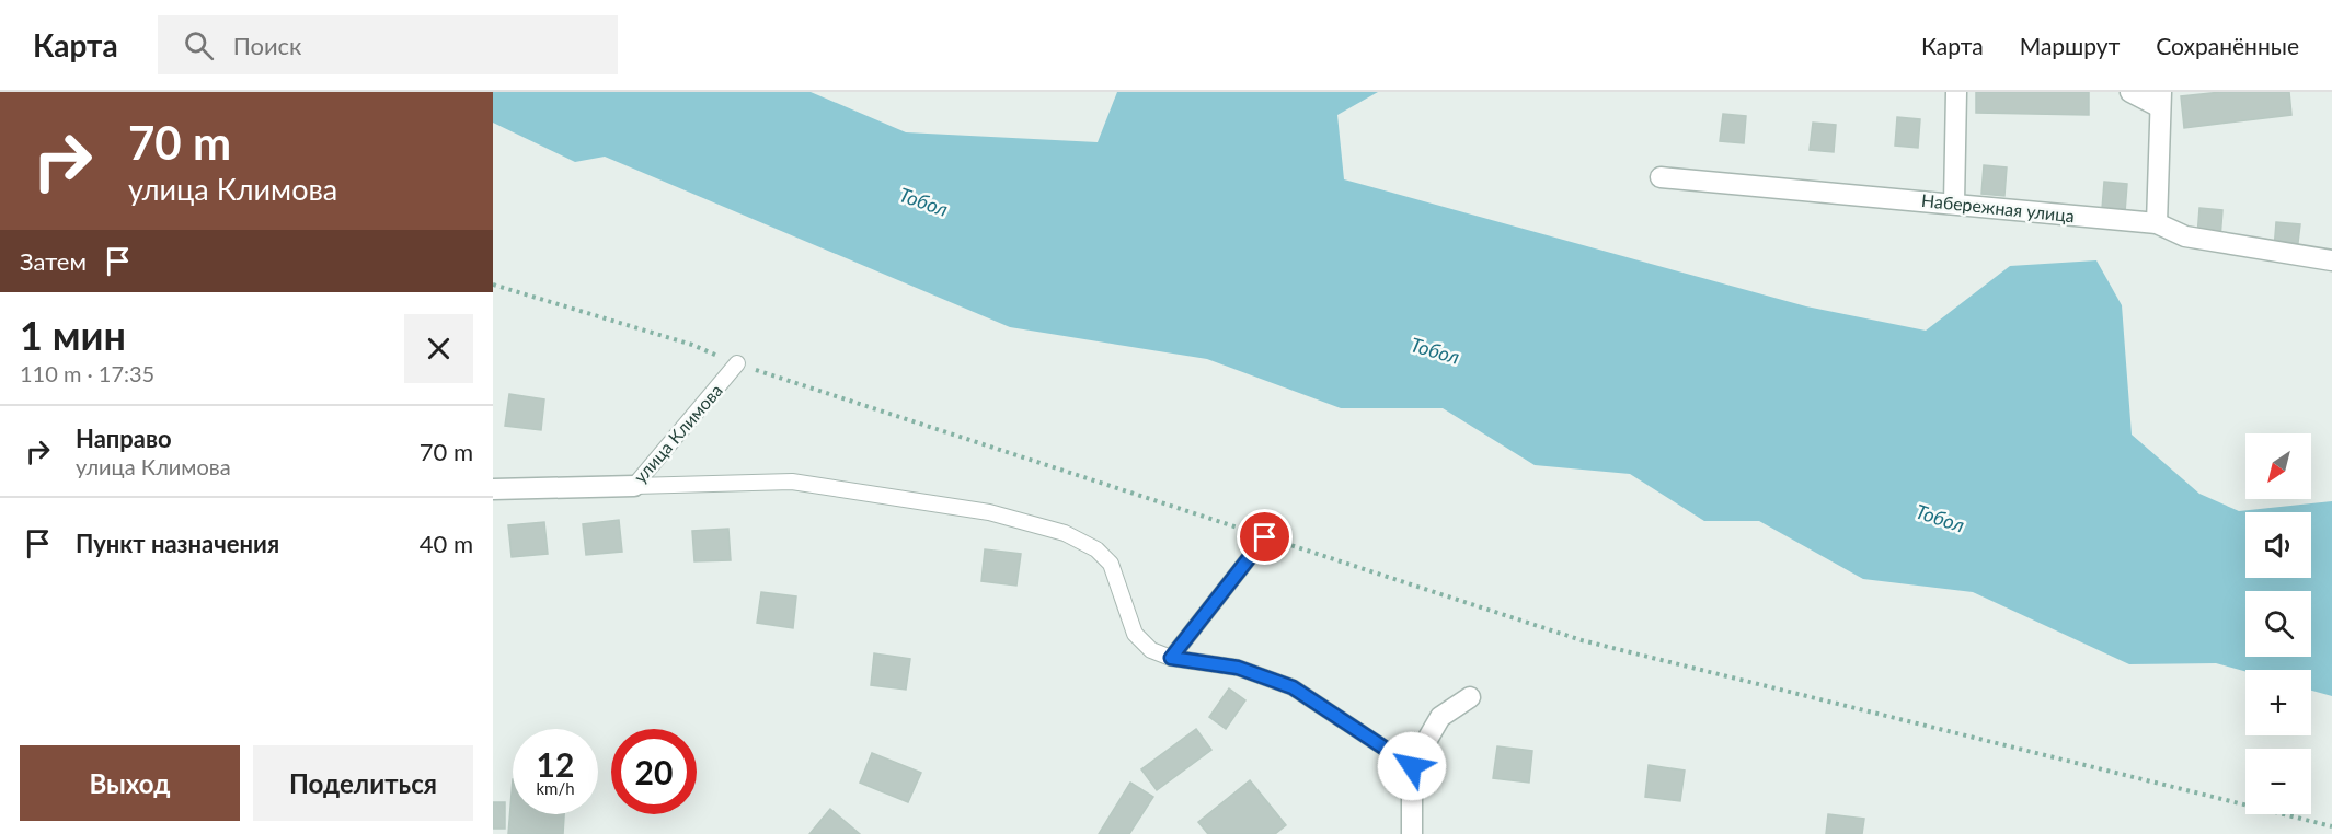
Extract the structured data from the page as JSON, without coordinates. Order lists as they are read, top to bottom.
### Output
{
  "streets": {
    "street": ["Набережная улица", "улица Климова"]
  },
  "water": ["Тобол"],
  "north": "bottom left",
  "page": {
    "header": "Карта",
    "search": "Поиск",
    "nav": ["Карта", "Маршрут", "Сохранённые"],
    "turn": ["70 m", "улица Климова"],
    "then": "Затем",
    "heading": ["1 мин", "110 m · 17:35"],
    "list": [
      {
        "name": "Направо",
        "note": "улица Климова",
        "value": "70 m"
      },
      {
        "name": "Пункт назначения",
        "value": "40 m"
      }
    ],
    "map_buttons": ["+", "−"],
    "speed": "12 km/h",
    "limit": "20",
    "buttons": ["Выход", "Поделиться"]
  }
}
